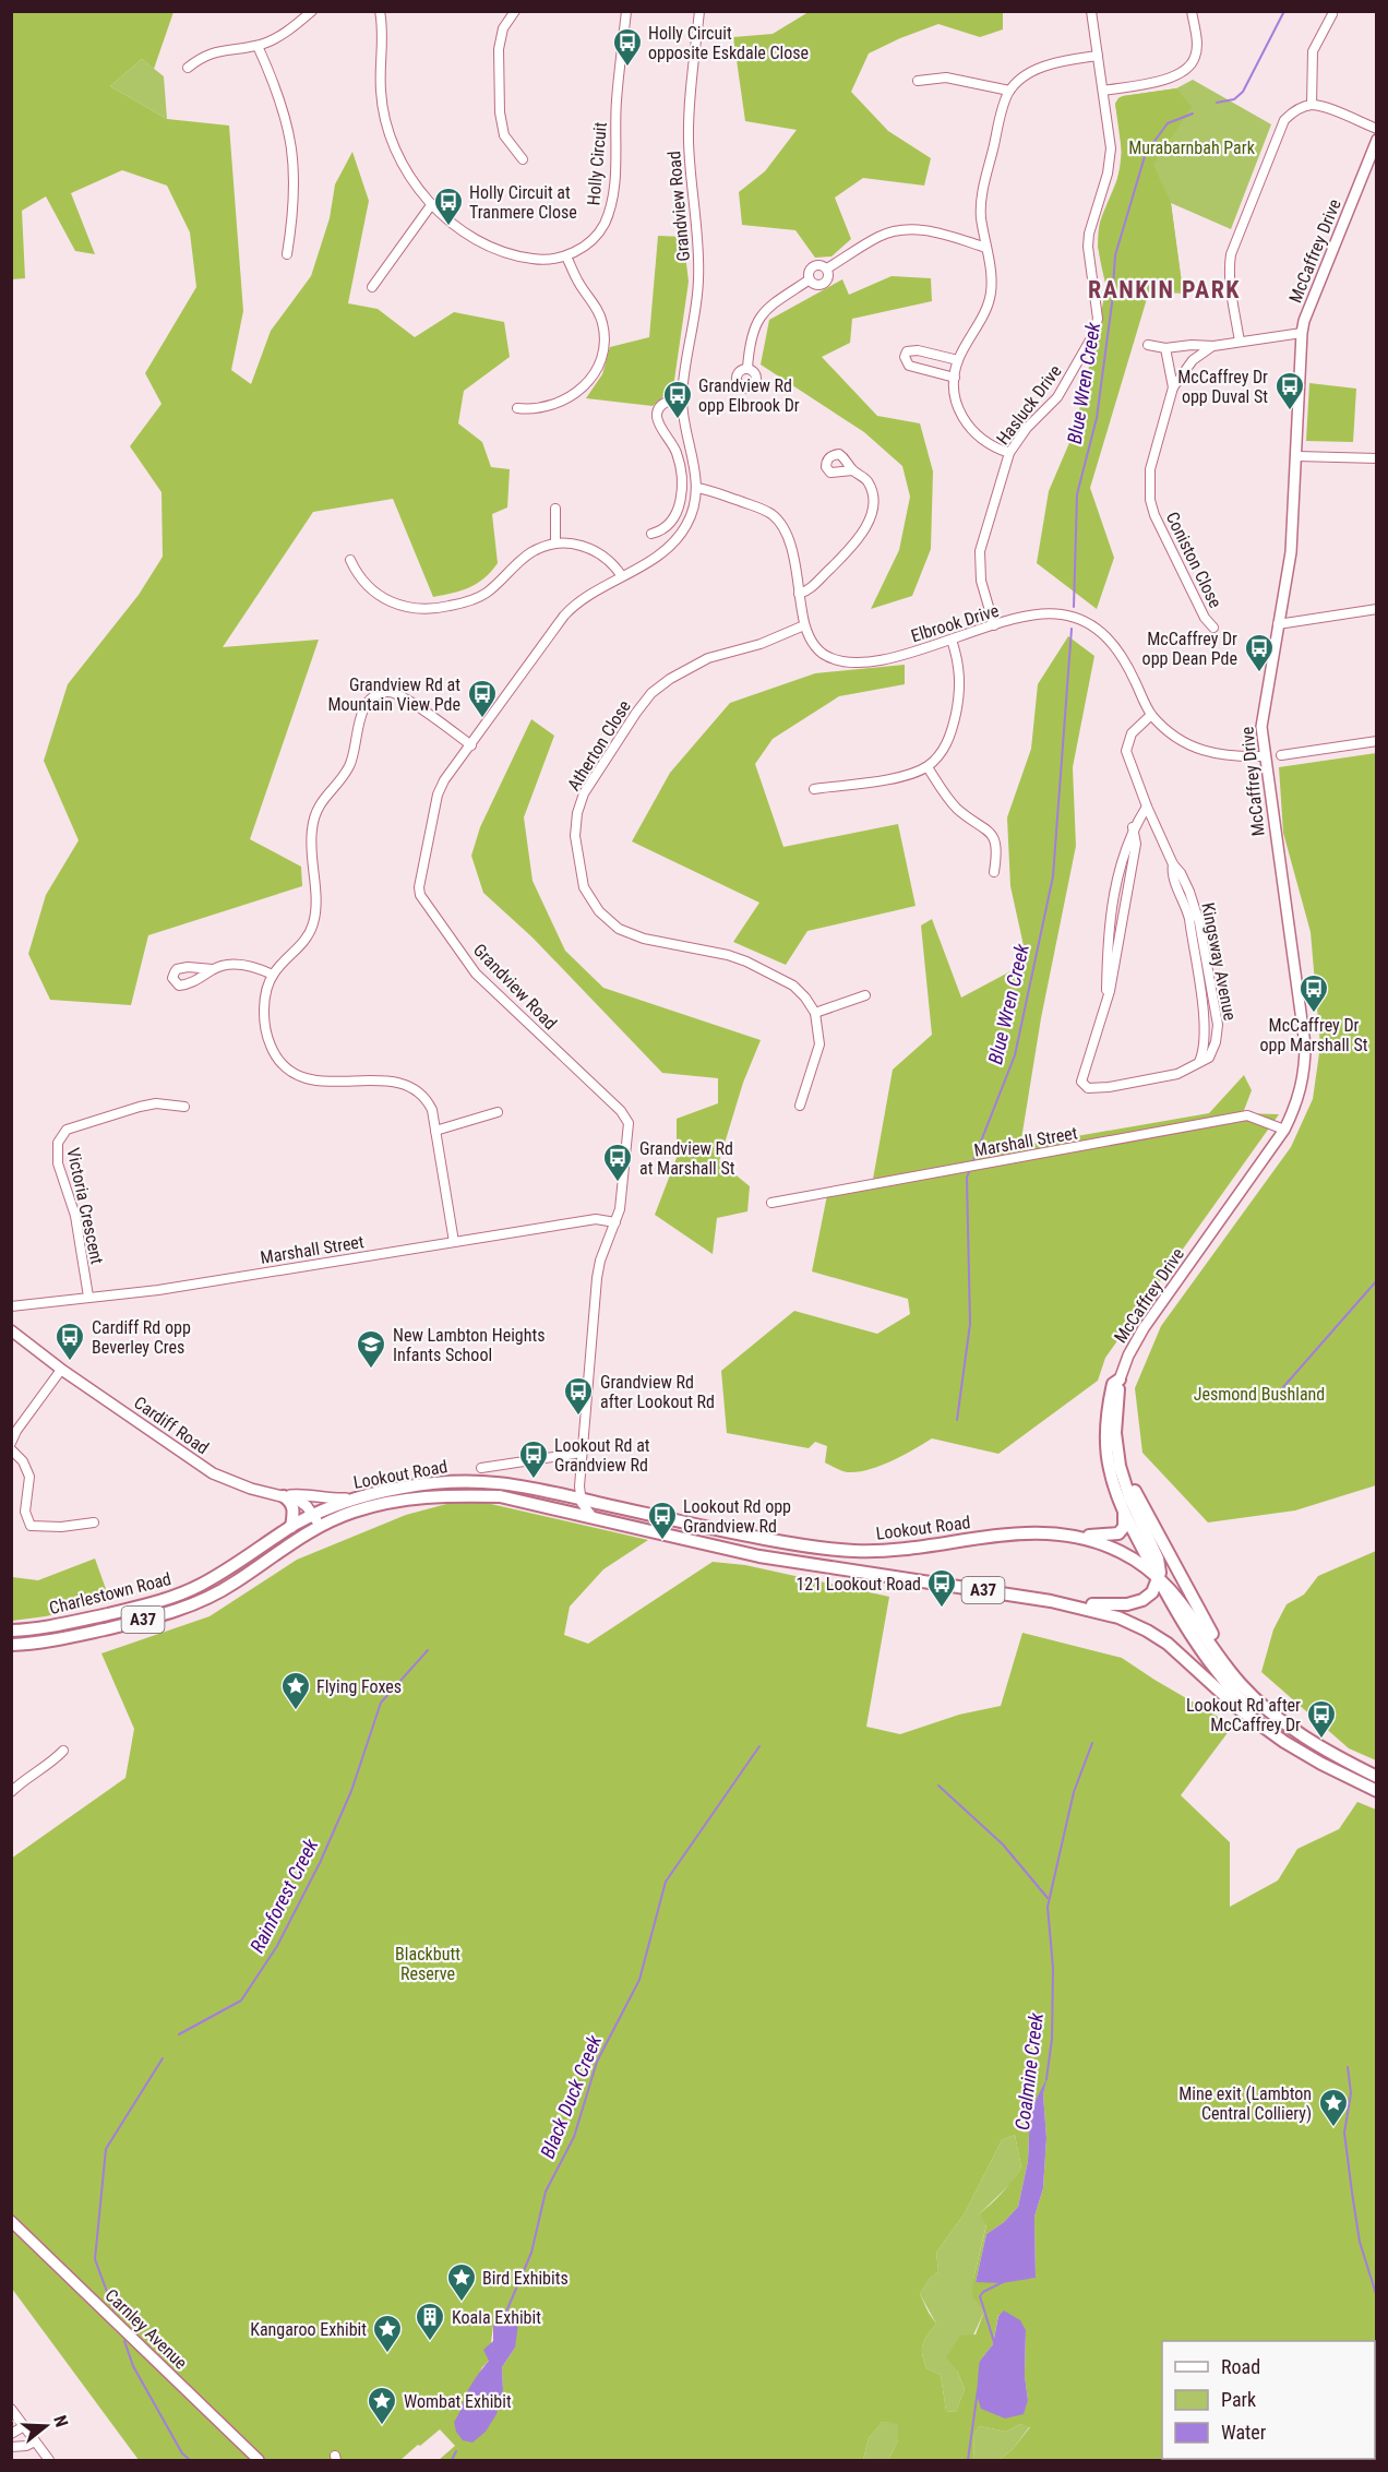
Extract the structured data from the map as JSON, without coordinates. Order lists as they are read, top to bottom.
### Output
{
  "streets": {
    "highway": ["Lookout Road", "A37", "Charlestown Road"],
    "main road": ["McCaffrey Drive", "Cardiff Road", "Carnley Avenue"],
    "street": [
      "Holly Circuit",
      "Grandview Road",
      "Hasluck Drive",
      "Coniston Close",
      "Elbrook Drive",
      "Atherton Close",
      "Kingsway Avenue",
      "Marshall Street",
      "Victoria Crescent"
    ]
  },
  "crossings": [
    ["Grandview Road", "Elbrook Drive"],
    ["Grandview Road", "Marshall Street"],
    ["Grandview Road", "Lookout Road"],
    ["McCaffrey Drive", "Coniston Close"],
    ["McCaffrey Drive", "Elbrook Drive"],
    ["McCaffrey Drive", "Marshall Street"],
    ["Hasluck Drive", "Elbrook Drive"],
    ["Elbrook Drive", "Atherton Close"],
    ["Elbrook Drive", "Kingsway Avenue"],
    ["Marshall Street", "Victoria Crescent"],
    ["Cardiff Road", "Lookout Road"],
    ["Cardiff Road", "Charlestown Road"],
    ["Lookout Road", "Charlestown Road"]
  ],
  "districts": ["RANKIN PARK"],
  "water": [
    "Blue Wren Creek",
    "Rainforest Creek",
    "Coalmine Creek",
    "Black Duck Creek"
  ],
  "parks": ["Murabarnbah Park", "Jesmond Bushland", "Blackbutt Reserve"],
  "places": {
    "bus stop": [
      "Holly Circuit opposite Eskdale Close",
      "Holly Circuit at Tranmere Close",
      "McCaffrey Dr opp Duval St",
      "Grandview Rd opp Elbrook Dr",
      "McCaffrey Dr opp Dean Pde",
      "Grandview Rd at Mountain View Pde",
      "McCaffrey Dr opp Marshall St",
      "Grandview Rd at Marshall St",
      "Cardiff Rd opp Beverley Cres",
      "Grandview Rd after Lookout Rd",
      "Lookout Rd at Grandview Rd",
      "Lookout Rd opp Grandview Rd",
      "121 Lookout Road",
      "Lookout Rd after McCaffrey Dr"
    ],
    "school or university": ["New Lambton Heights Infants School"],
    "place": [
      "Flying Foxes",
      "Mine exit (Lambton Central Colliery)",
      "Bird Exhibits",
      "Kangaroo Exhibit",
      "Wombat Exhibit"
    ],
    "building": ["Koala Exhibit"]
  },
  "legend": ["Road", "Park", "Water"],
  "north": "right"
}
